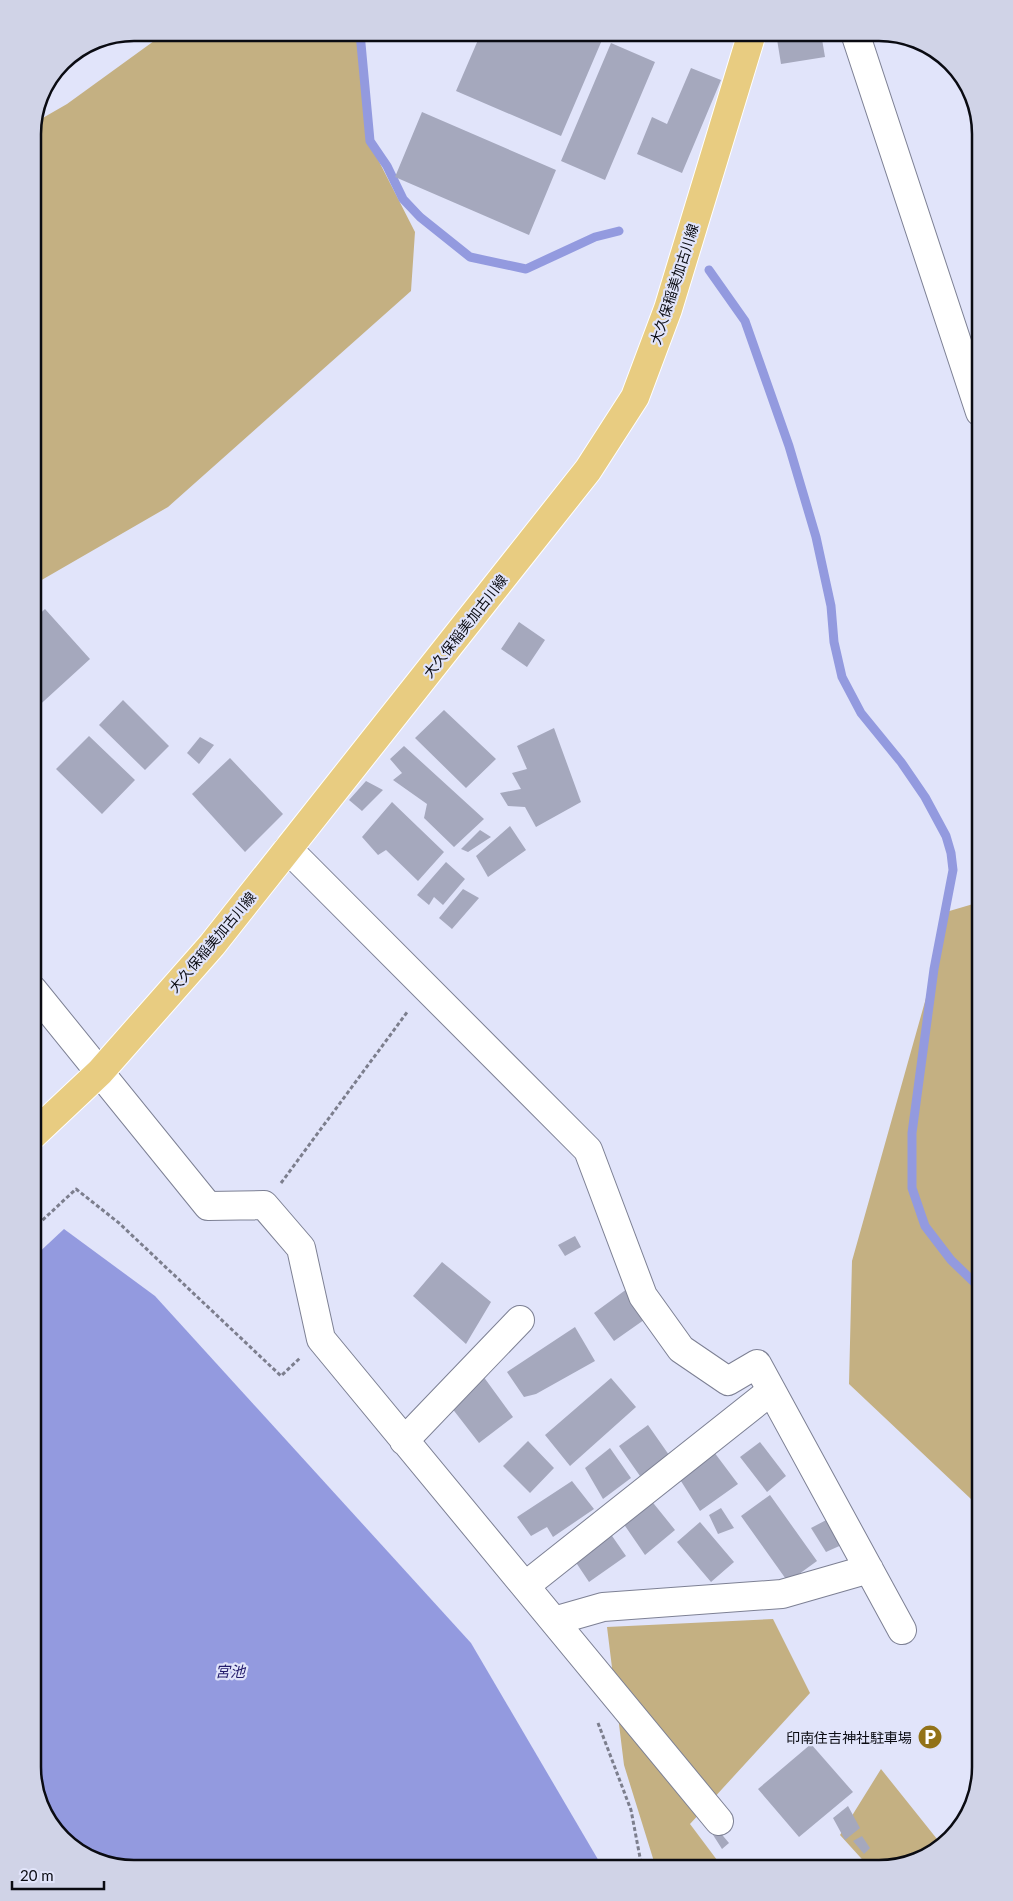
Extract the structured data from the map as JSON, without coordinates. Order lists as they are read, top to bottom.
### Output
{
  "streets": {
    "main road": ["大久保稲美加古川線"]
  },
  "water": ["宮池"],
  "places": {
    "parking": ["印南住吉神社駐車場"]
  },
  "scale_bar": "20 m"
}
